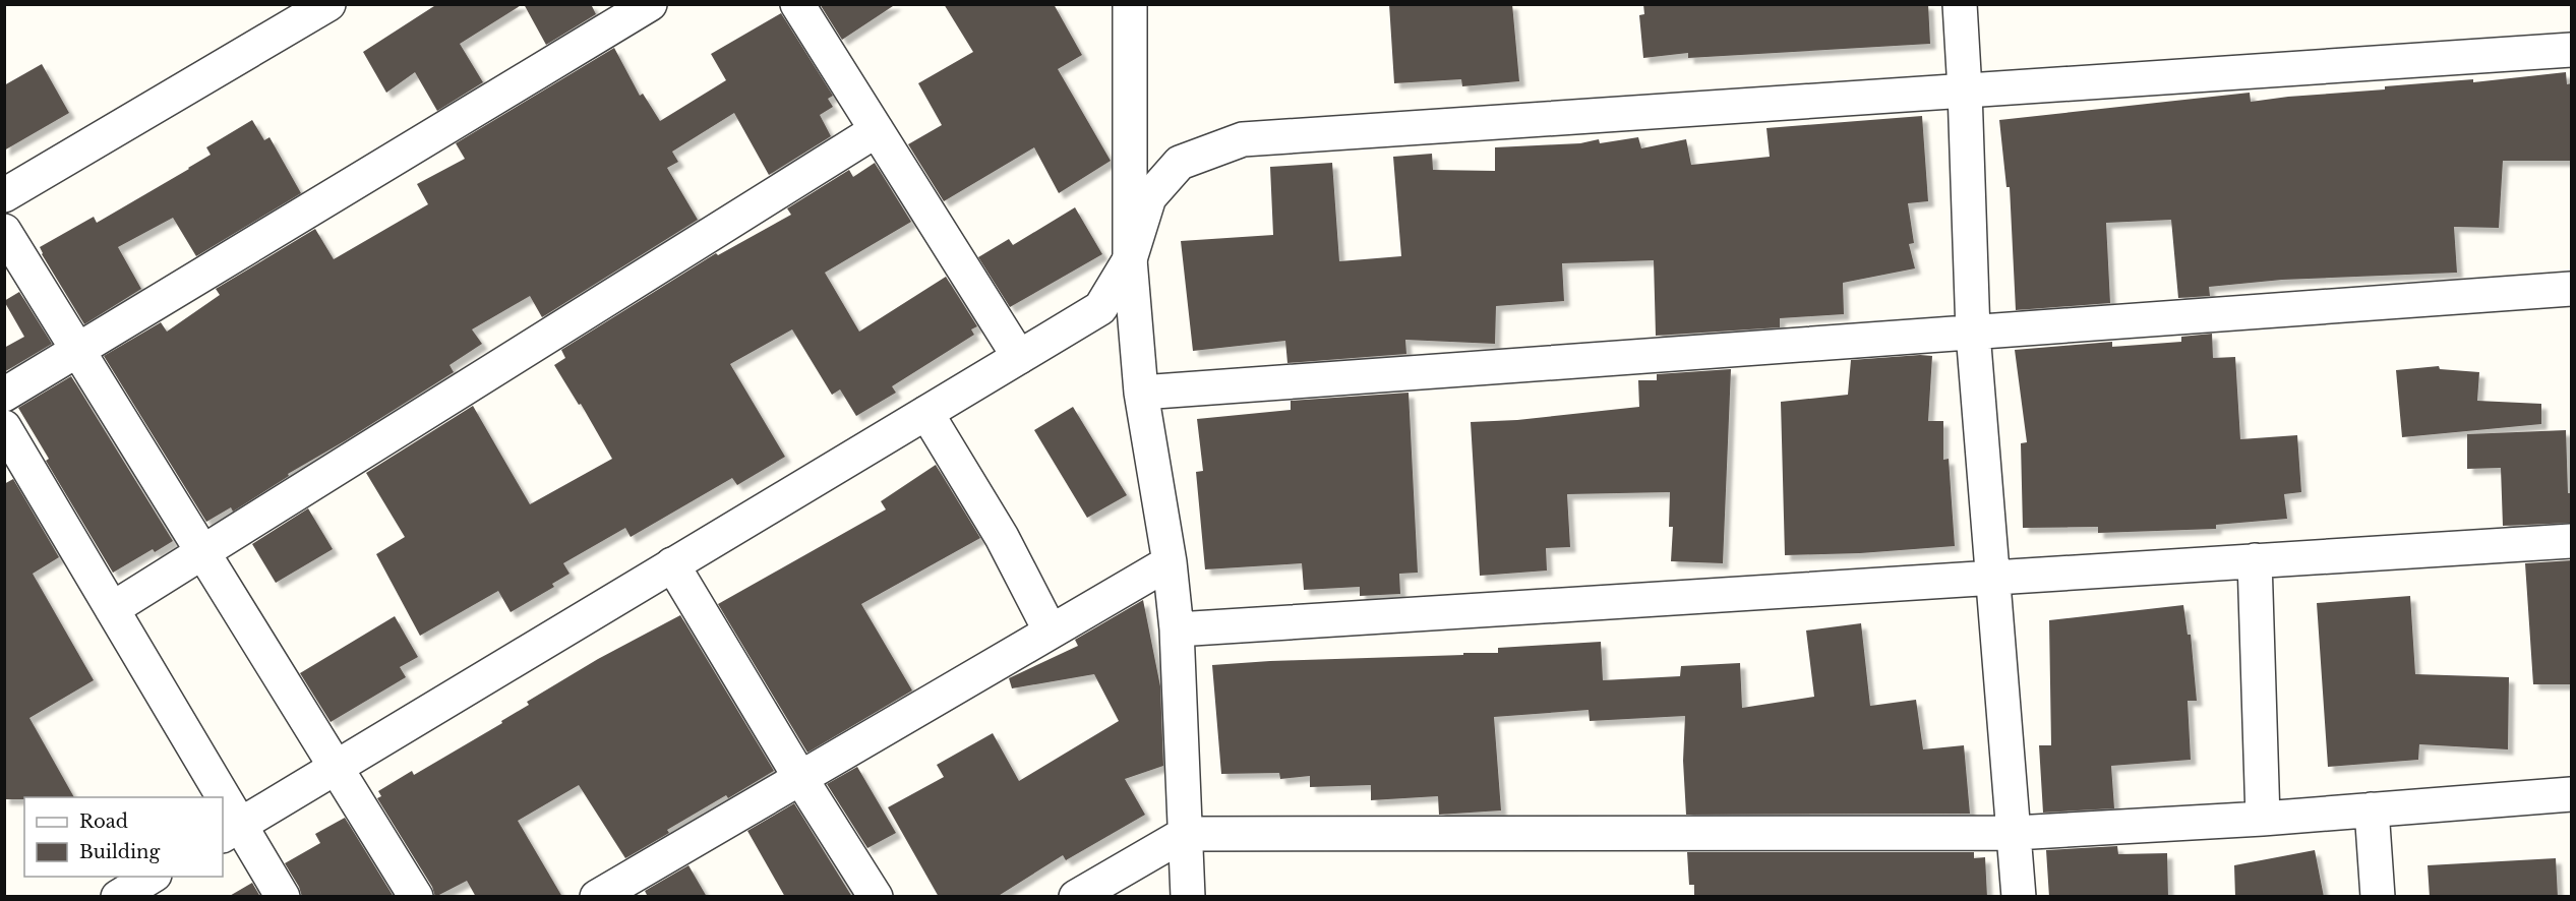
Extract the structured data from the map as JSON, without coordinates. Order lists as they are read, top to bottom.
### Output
{
  "legend": ["Road", "Building"]
}
